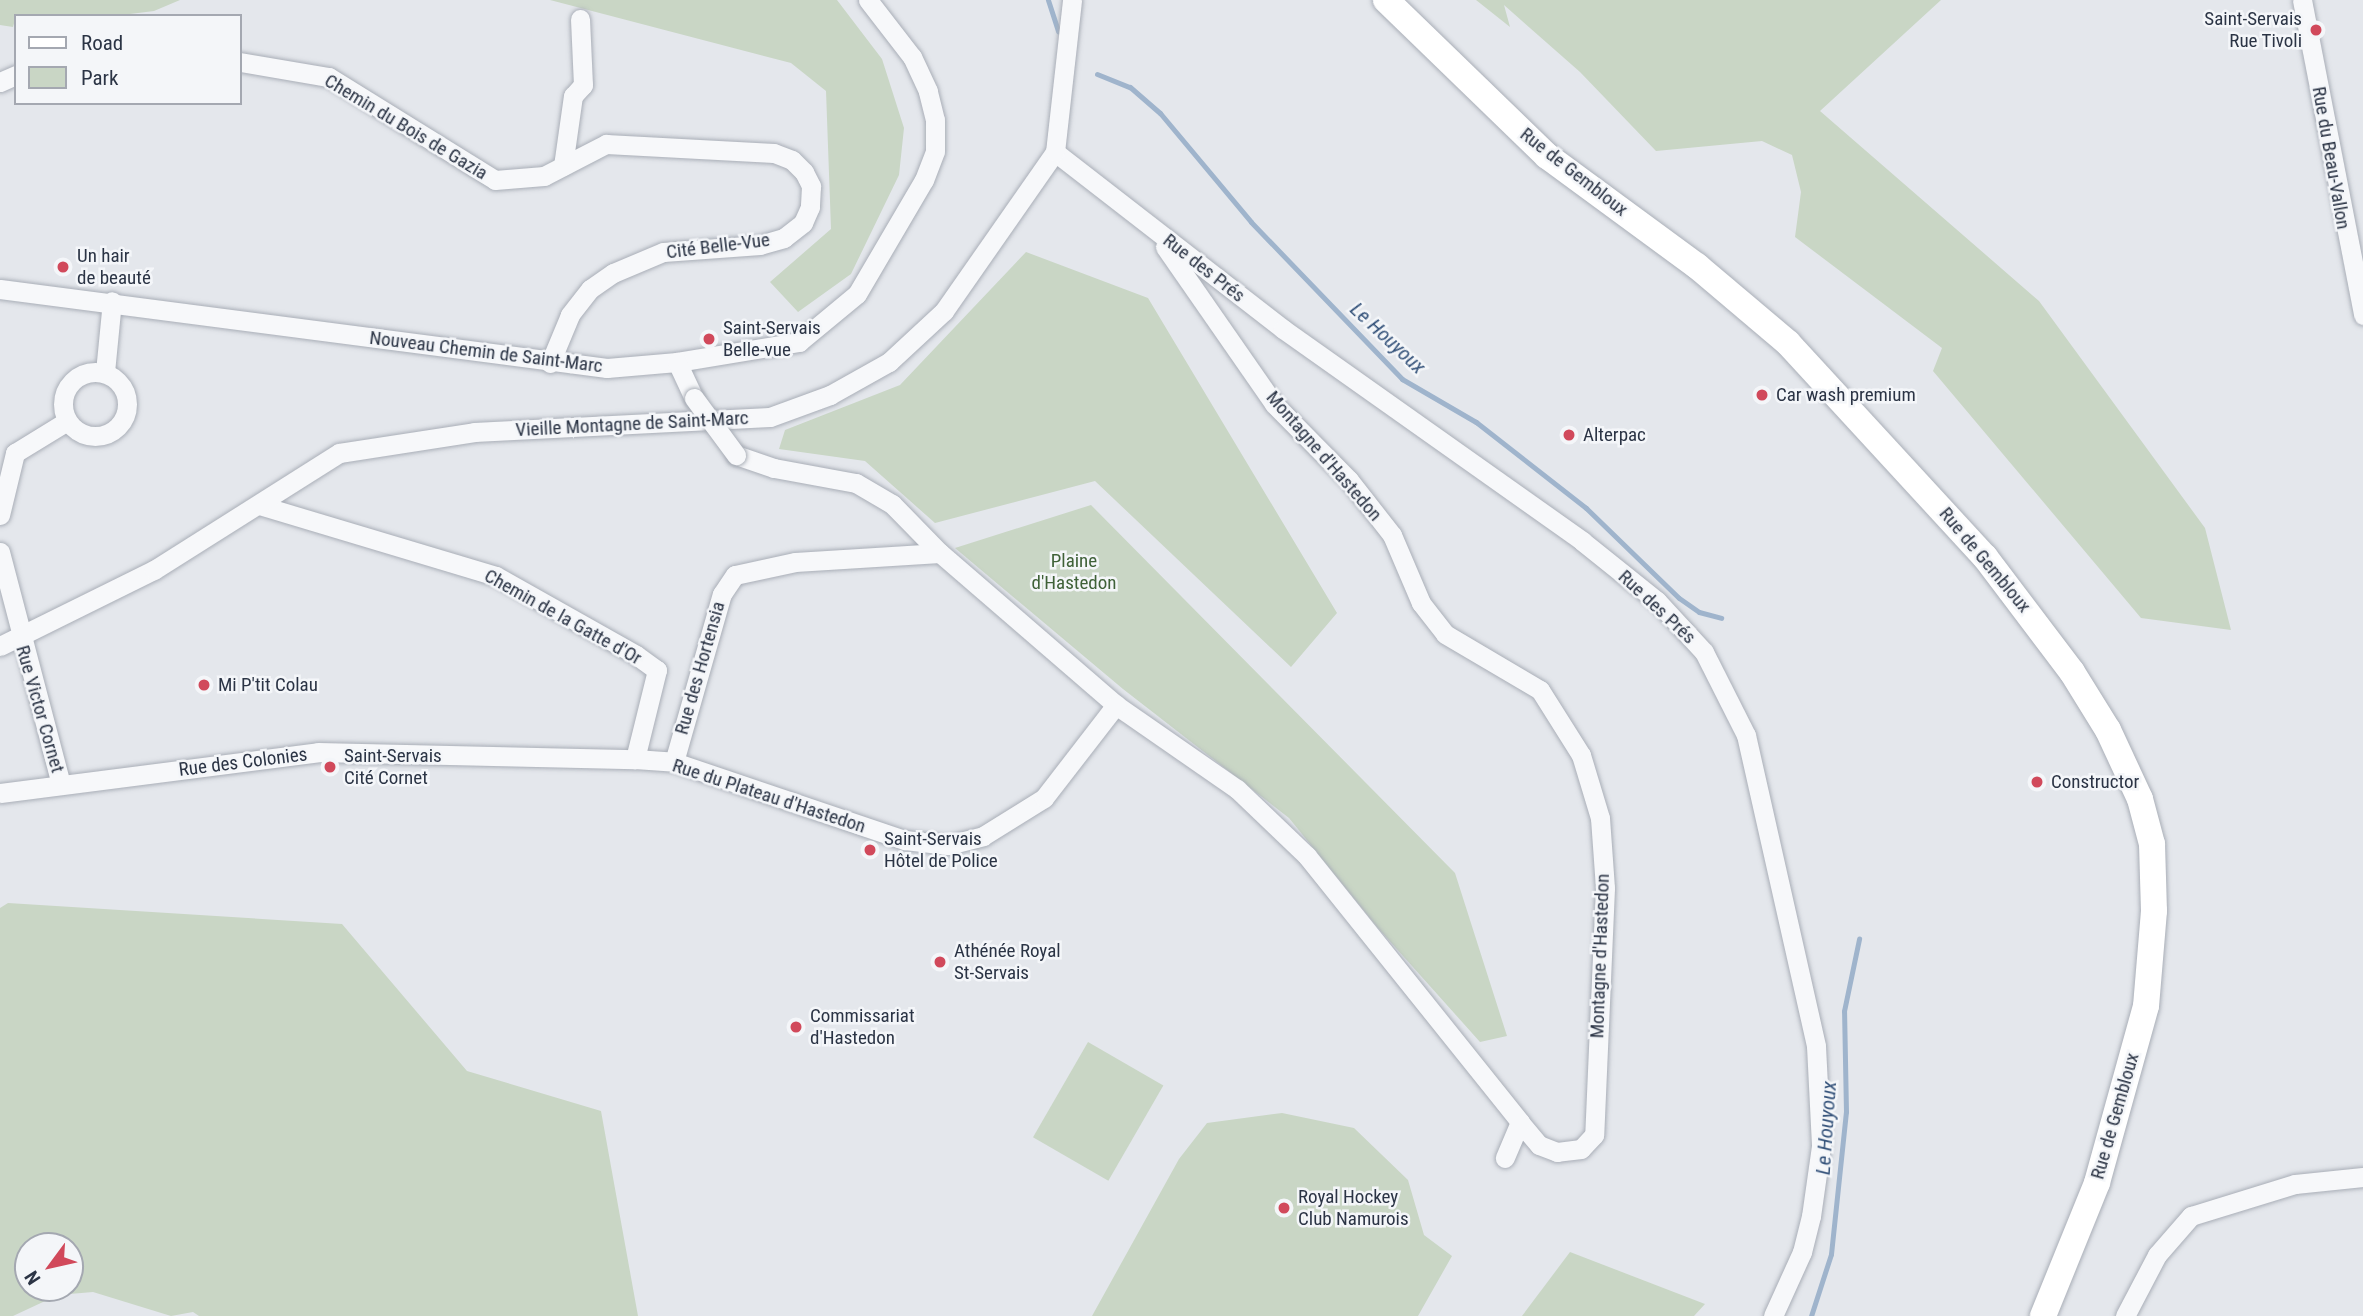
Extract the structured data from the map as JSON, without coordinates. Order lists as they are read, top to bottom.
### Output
{
  "streets": {
    "main road": ["Rue de Gembloux"],
    "street": [
      "Chemin du Bois de Gazia",
      "Rue du Beau-Vallon",
      "Cité Belle-Vue",
      "Rue des Prés",
      "Nouveau Chemin de Saint-Marc",
      "Vieille Montagne de Saint-Marc",
      "Montagne d'Hastedon",
      "Chemin de la Gatte d'Or",
      "Rue des Hortensia",
      "Rue Victor Cornet",
      "Rue des Colonies",
      "Rue du Plateau d'Hastedon"
    ]
  },
  "crossings": [
    ["Chemin du Bois de Gazia", "Cité Belle-Vue"],
    ["Cité Belle-Vue", "Nouveau Chemin de Saint-Marc"],
    ["Rue des Prés", "Vieille Montagne de Saint-Marc"],
    ["Rue des Prés", "Montagne d'Hastedon"],
    ["Nouveau Chemin de Saint-Marc", "Montagne d'Hastedon"],
    ["Vieille Montagne de Saint-Marc", "Chemin de la Gatte d'Or"],
    ["Vieille Montagne de Saint-Marc", "Rue Victor Cornet"],
    ["Montagne d'Hastedon", "Rue des Hortensia"],
    ["Montagne d'Hastedon", "Rue du Plateau d'Hastedon"],
    ["Chemin de la Gatte d'Or", "Rue des Colonies"],
    ["Rue des Hortensia", "Rue des Colonies"],
    ["Rue des Hortensia", "Rue du Plateau d'Hastedon"],
    ["Rue Victor Cornet", "Rue des Colonies"],
    ["Rue des Colonies", "Rue du Plateau d'Hastedon"]
  ],
  "water": ["Le Houyoux"],
  "parks": ["Plaine d'Hastedon"],
  "places": [
    "Saint-Servais Rue Tivoli",
    "Un hair de beauté",
    "Saint-Servais Belle-vue",
    "Car wash premium",
    "Alterpac",
    "Mi P'tit Colau",
    "Saint-Servais Cité Cornet",
    "Constructor",
    "Saint-Servais Hôtel de Police",
    "Athénée Royal St-Servais",
    "Commissariat d'Hastedon",
    "Royal Hockey Club Namurois"
  ],
  "legend": ["Road", "Park"],
  "north": "bottom left"
}
